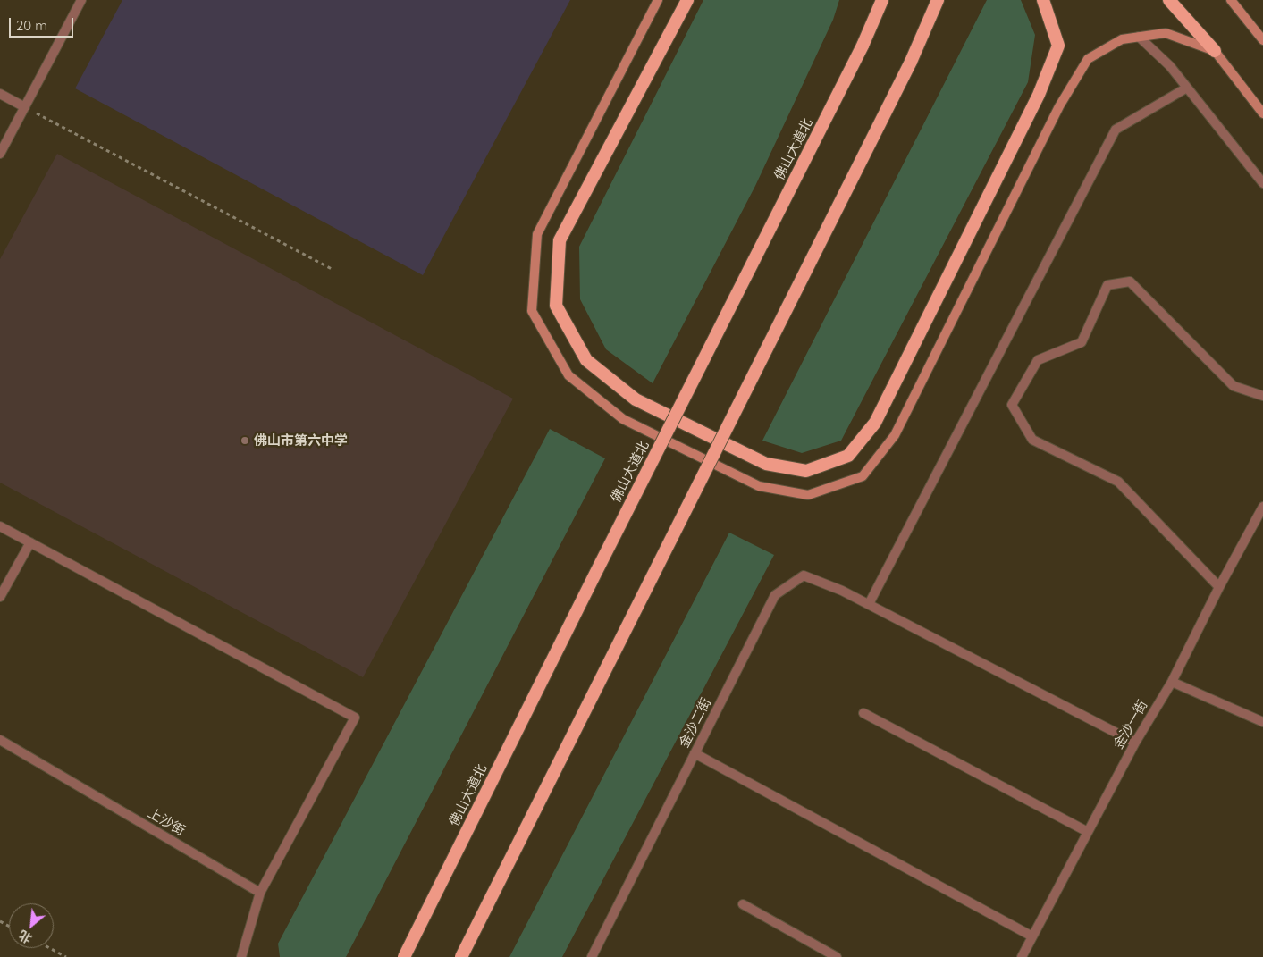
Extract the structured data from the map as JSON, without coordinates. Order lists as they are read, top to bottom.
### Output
{
  "streets": {
    "highway": ["佛山大道北"],
    "street": ["金沙二街", "金沙一街", "上沙街"]
  },
  "places": ["佛山市第六中学"],
  "scale_bar": "20 m",
  "north": "bottom left"
}
